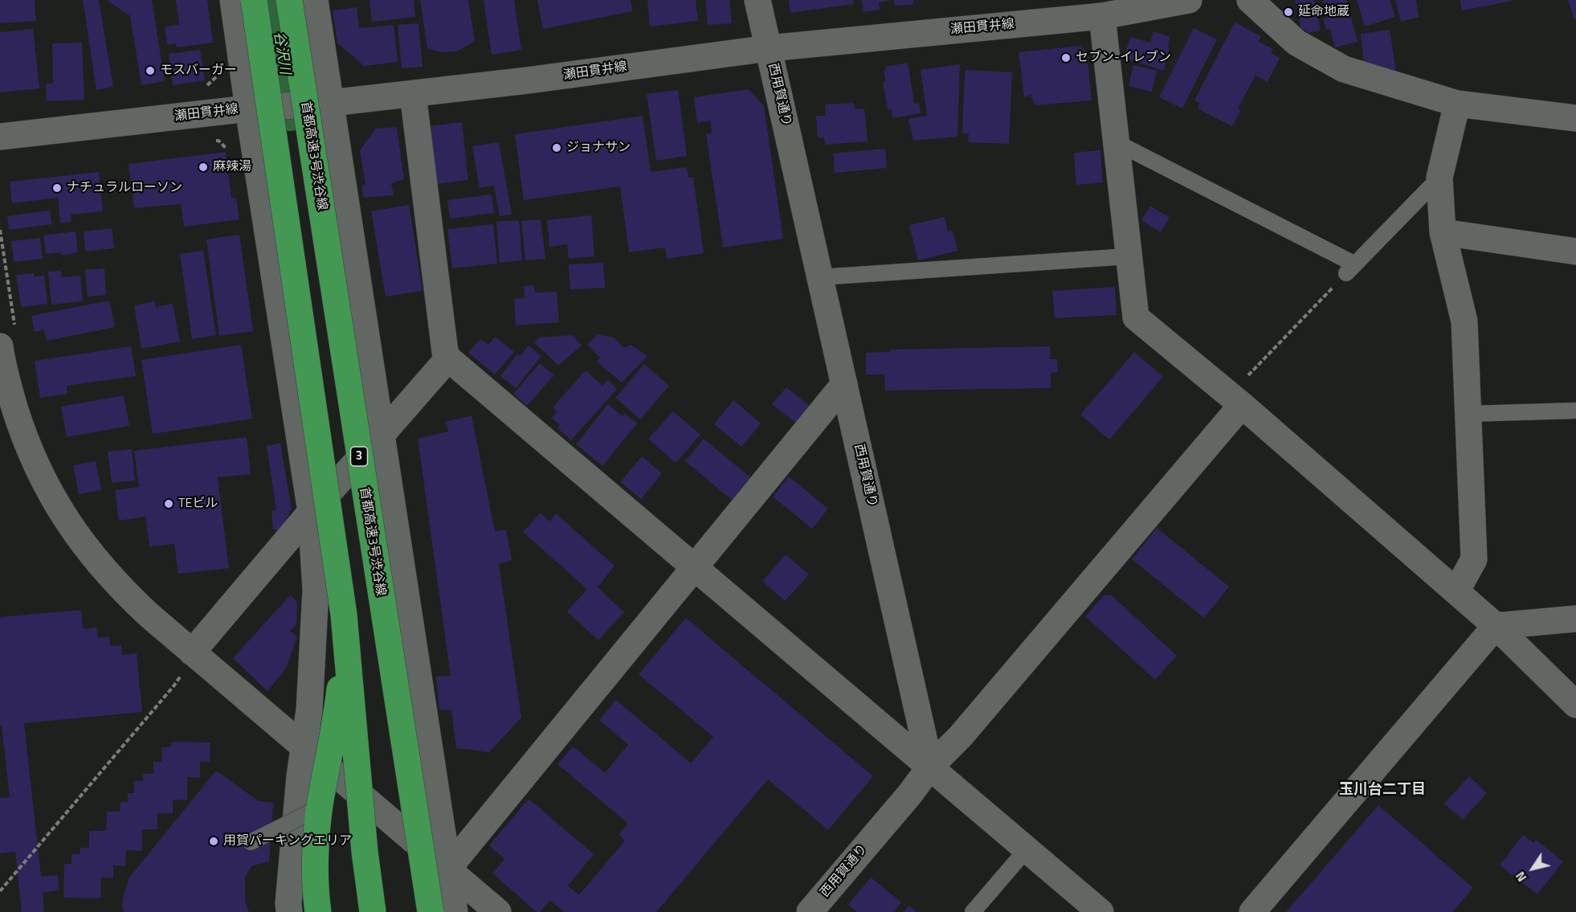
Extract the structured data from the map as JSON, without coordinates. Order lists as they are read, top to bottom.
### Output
{
  "streets": {
    "highway": ["首都高速3号渋谷線", "3"],
    "street": ["瀬田貫井線", "西用賀通り"]
  },
  "crossings": [
    ["瀬田貫井線", "西用賀通り"]
  ],
  "districts": ["玉川台二丁目"],
  "water": ["谷沢川"],
  "places": [
    "延命地蔵",
    "セブン-イレブン",
    "モスバーガー",
    "ジョナサン",
    "麻辣湯",
    "ナチュラルローソン",
    "TEビル",
    "用賀パーキングエリア"
  ],
  "north": "bottom left"
}
